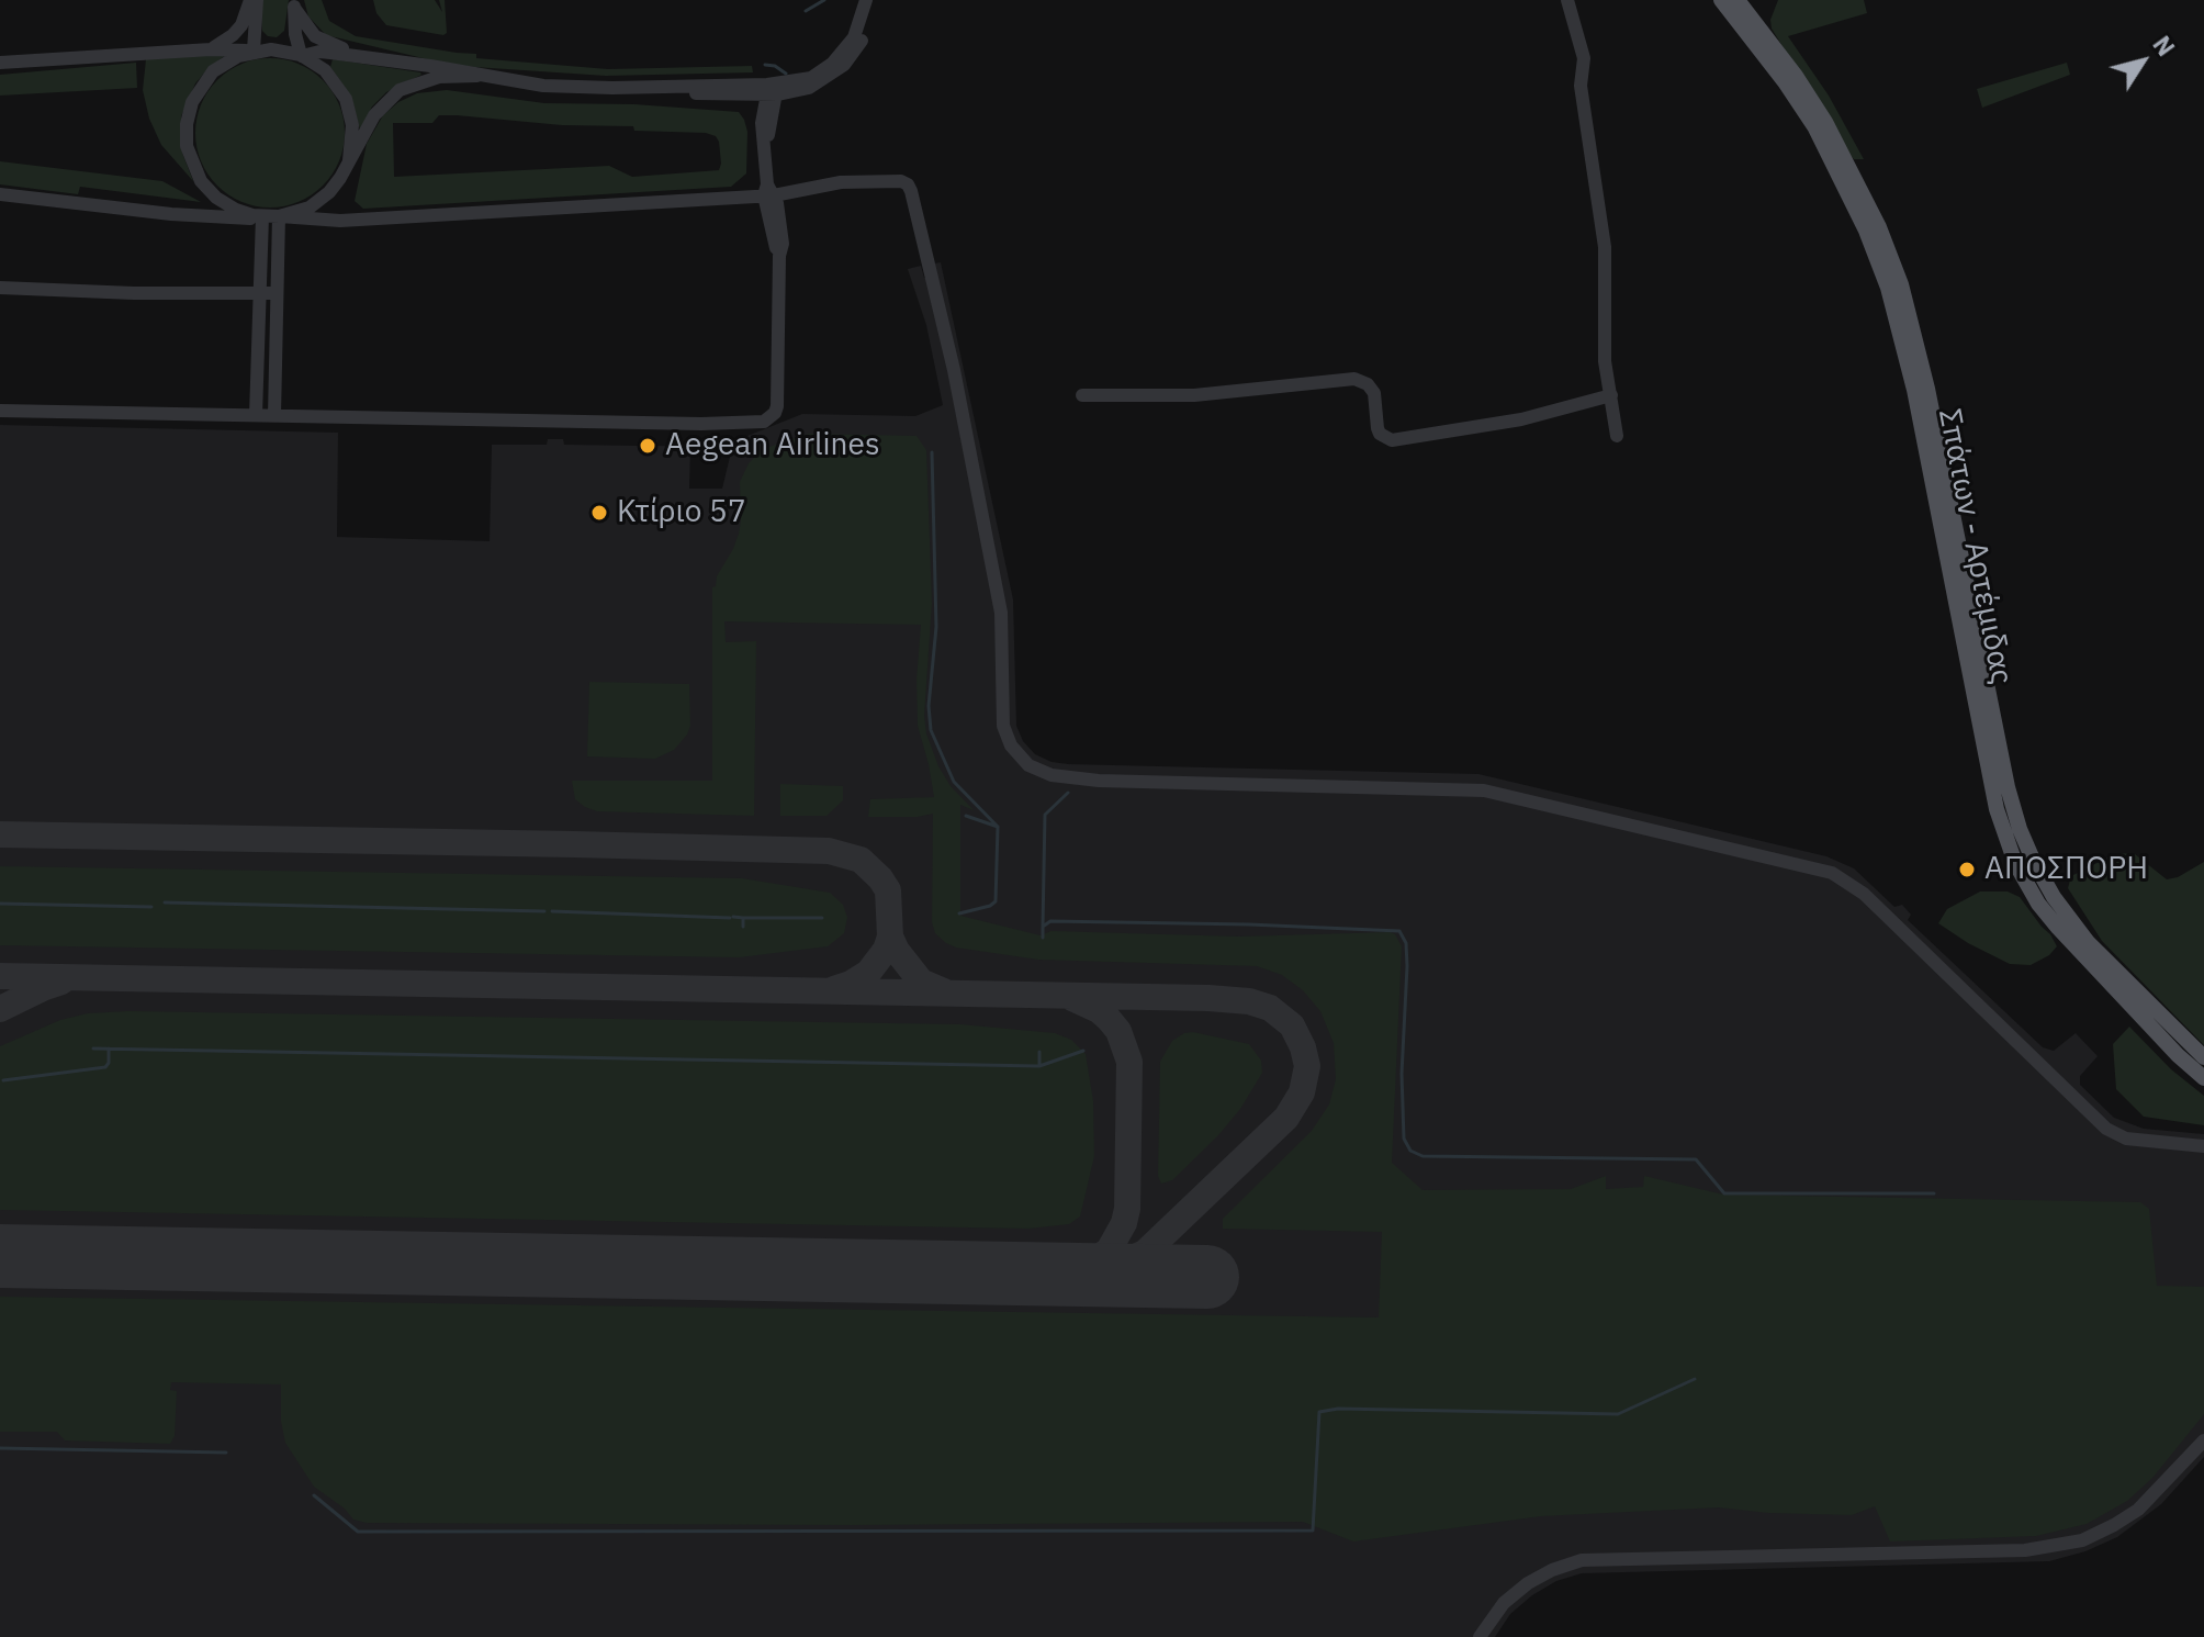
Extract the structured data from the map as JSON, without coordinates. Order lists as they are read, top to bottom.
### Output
{
  "streets": {
    "main road": ["Σπάτων - Αρτέμιδας"]
  },
  "places": ["Aegean Airlines", "Κτίριο 57", "ΑΠΟΣΠΟΡΗ"],
  "north": "top right"
}
